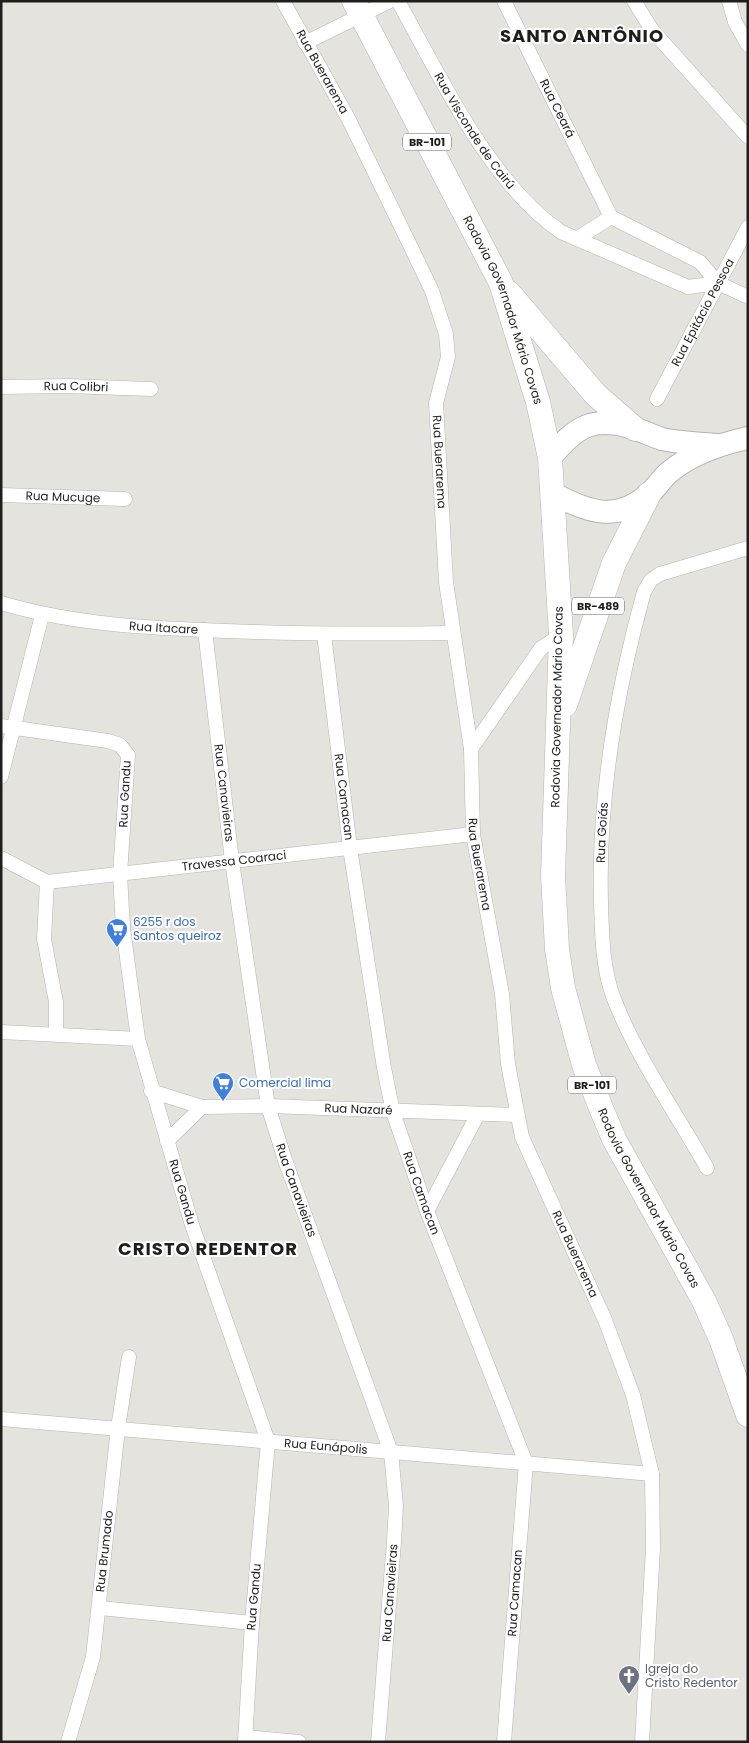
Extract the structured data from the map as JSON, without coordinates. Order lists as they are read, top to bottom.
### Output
{
  "streets": {
    "highway": ["BR-101", "Rodovia Governador Mário Covas", "BR-489"],
    "street": [
      "Rua Buerarema",
      "Rua Ceará",
      "Rua Visconde de Cairú",
      "Rua Epitácio Pessoa",
      "Rua Colibri",
      "Rua Mucuge",
      "Rua Itacare",
      "Rua Canavieiras",
      "Rua Gandu",
      "Rua Camacan",
      "Rua Goiás",
      "Travessa Coaraci",
      "Rua Nazaré",
      "Rua Eunápolis",
      "Rua Brumado"
    ]
  },
  "crossings": [
    ["Rua Buerarema", "Rua Itacare"],
    ["Rua Buerarema", "Travessa Coaraci"],
    ["Rua Buerarema", "Rua Nazaré"],
    ["Rua Buerarema", "Rua Eunápolis"],
    ["Rua Visconde de Cairú", "Rua Epitácio Pessoa"],
    ["Rodovia Governador Mário Covas", "BR-489"],
    ["Rua Itacare", "Rua Canavieiras"],
    ["Rua Itacare", "Rua Camacan"],
    ["Rua Canavieiras", "Travessa Coaraci"],
    ["Rua Canavieiras", "Rua Nazaré"],
    ["Rua Canavieiras", "Rua Eunápolis"],
    ["Rua Gandu", "Travessa Coaraci"],
    ["Rua Gandu", "Rua Nazaré"],
    ["Rua Gandu", "Rua Eunápolis"],
    ["Rua Camacan", "Travessa Coaraci"],
    ["Rua Camacan", "Rua Nazaré"],
    ["Rua Camacan", "Rua Eunápolis"],
    ["Rua Eunápolis", "Rua Brumado"]
  ],
  "districts": ["SANTO ANTÔNIO", "CRISTO REDENTOR"],
  "places": {
    "supermarket": ["6255 r dos Santos queiroz", "Comercial lima"],
    "church": ["Igreja do Cristo Redentor"]
  }
}
